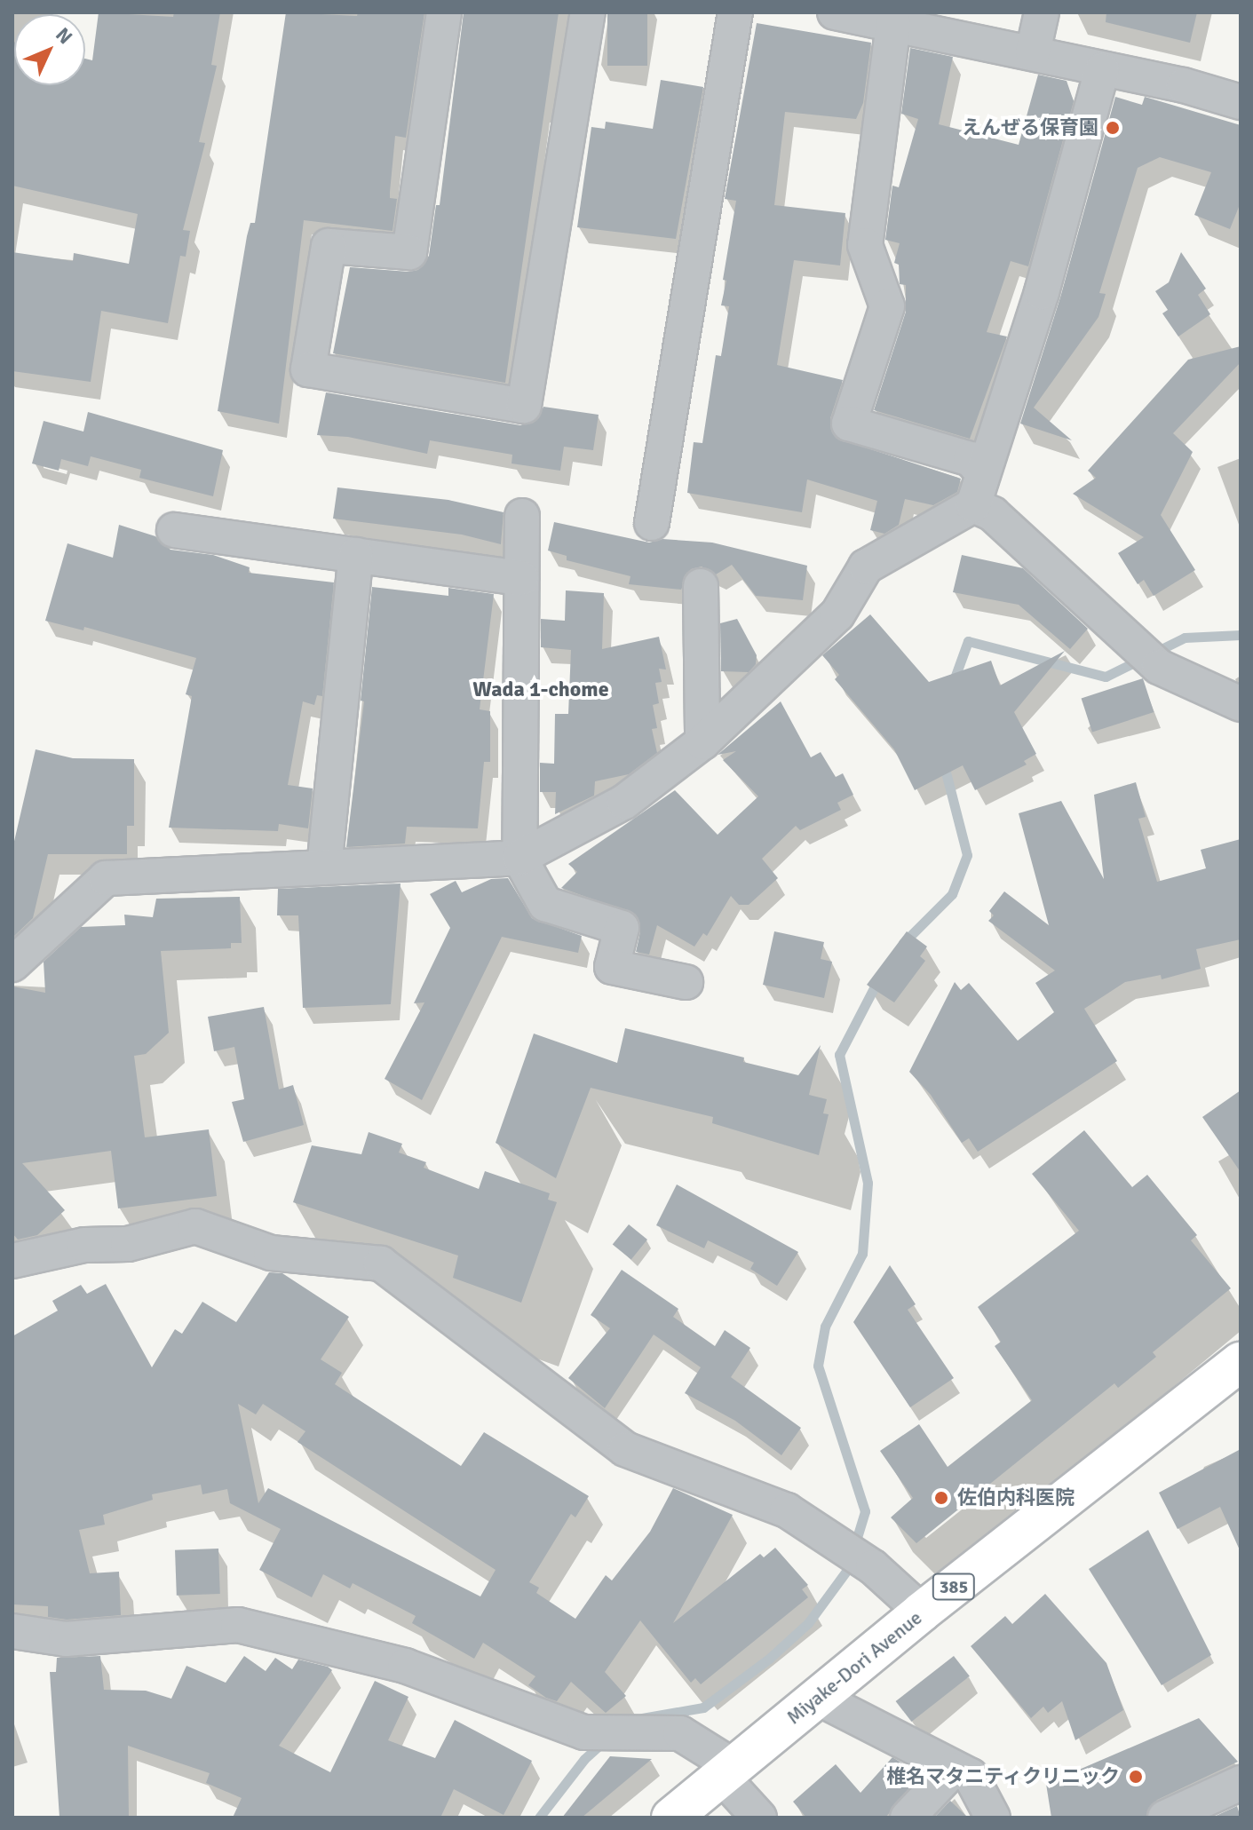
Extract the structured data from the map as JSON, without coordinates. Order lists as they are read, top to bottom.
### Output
{
  "streets": {
    "highway": ["385", "Miyake-Dori Avenue"]
  },
  "districts": ["Wada 1-chome"],
  "places": ["えんぜる保育園", "佐伯内科医院", "椎名マタニティクリニック"],
  "north": "top right"
}
